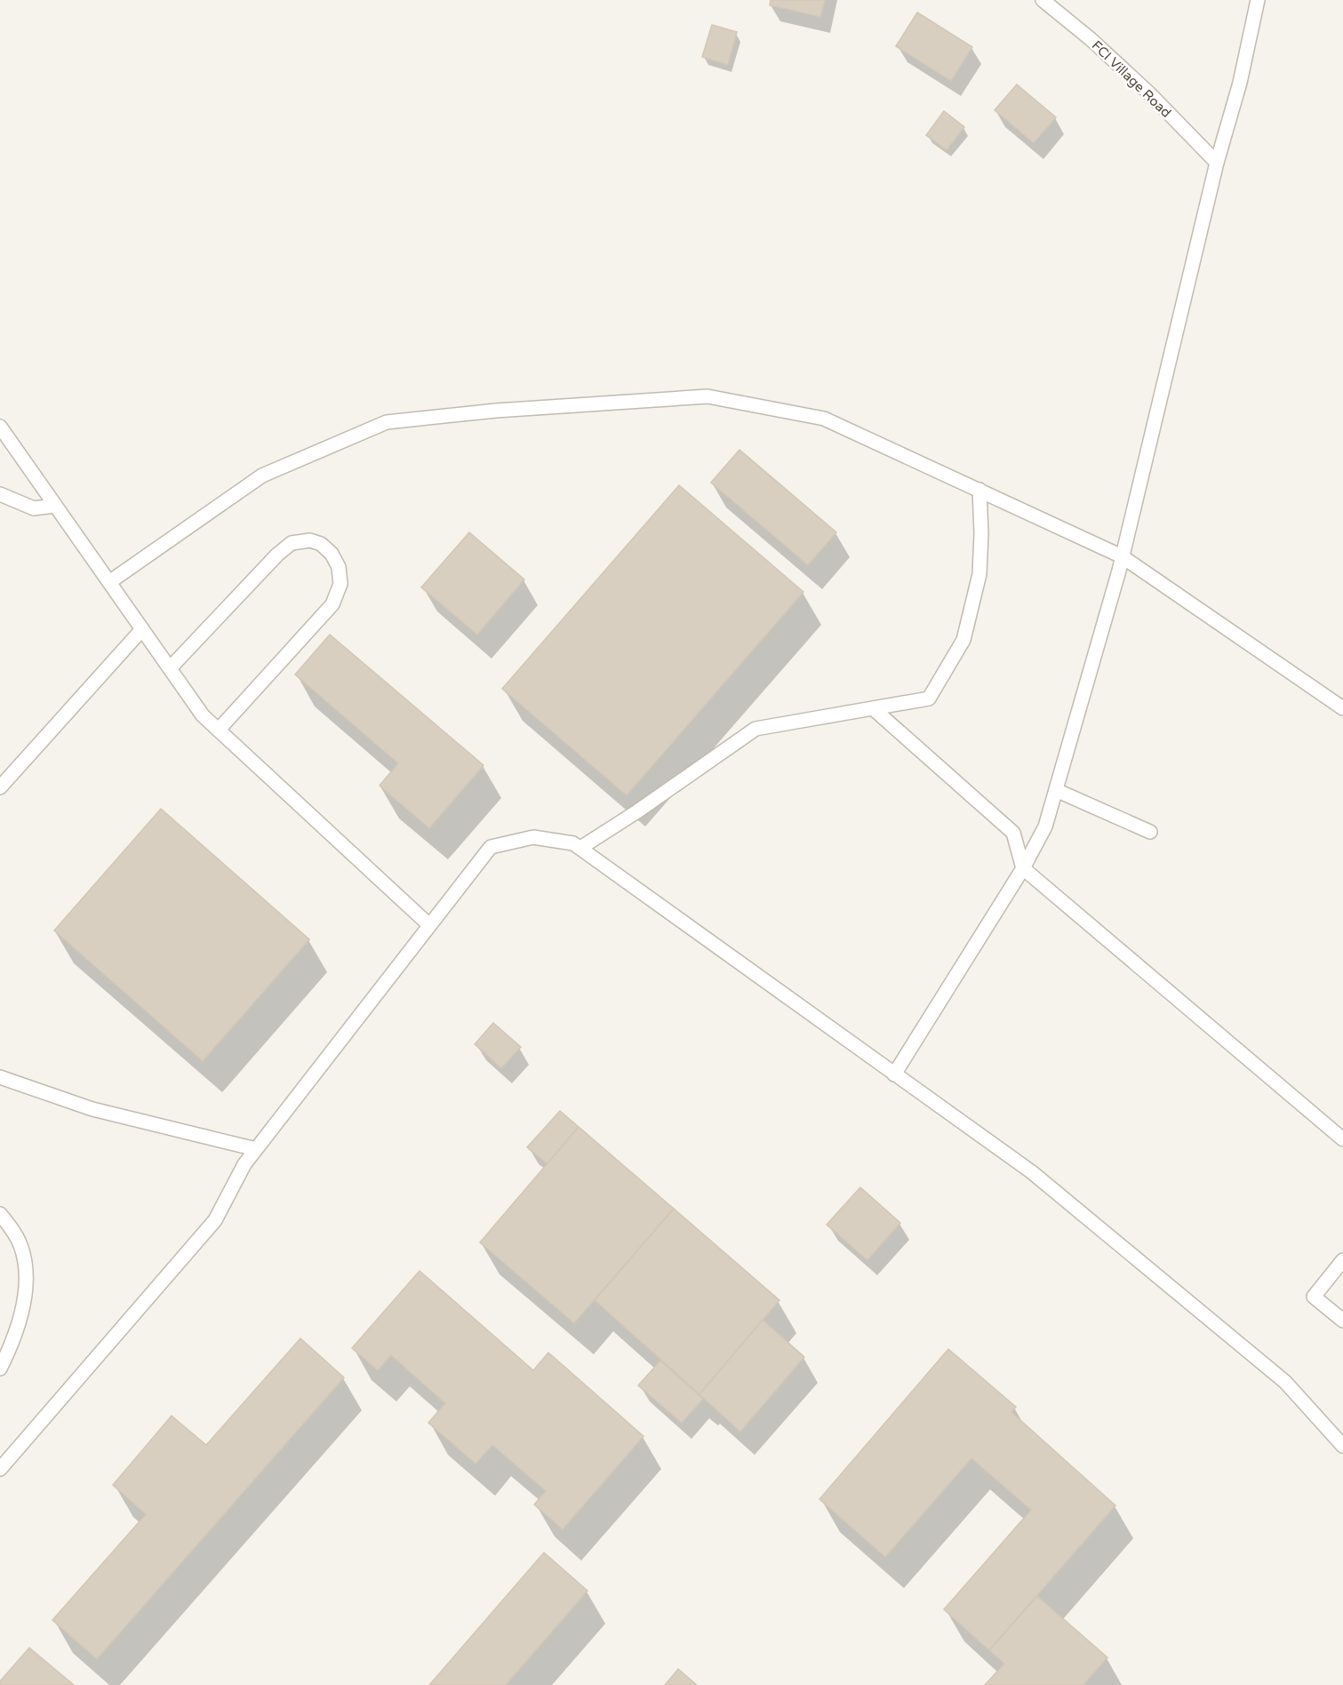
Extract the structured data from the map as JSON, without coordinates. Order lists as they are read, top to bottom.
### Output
{
  "streets": {
    "lane": ["FCI Village Road"]
  }
}
